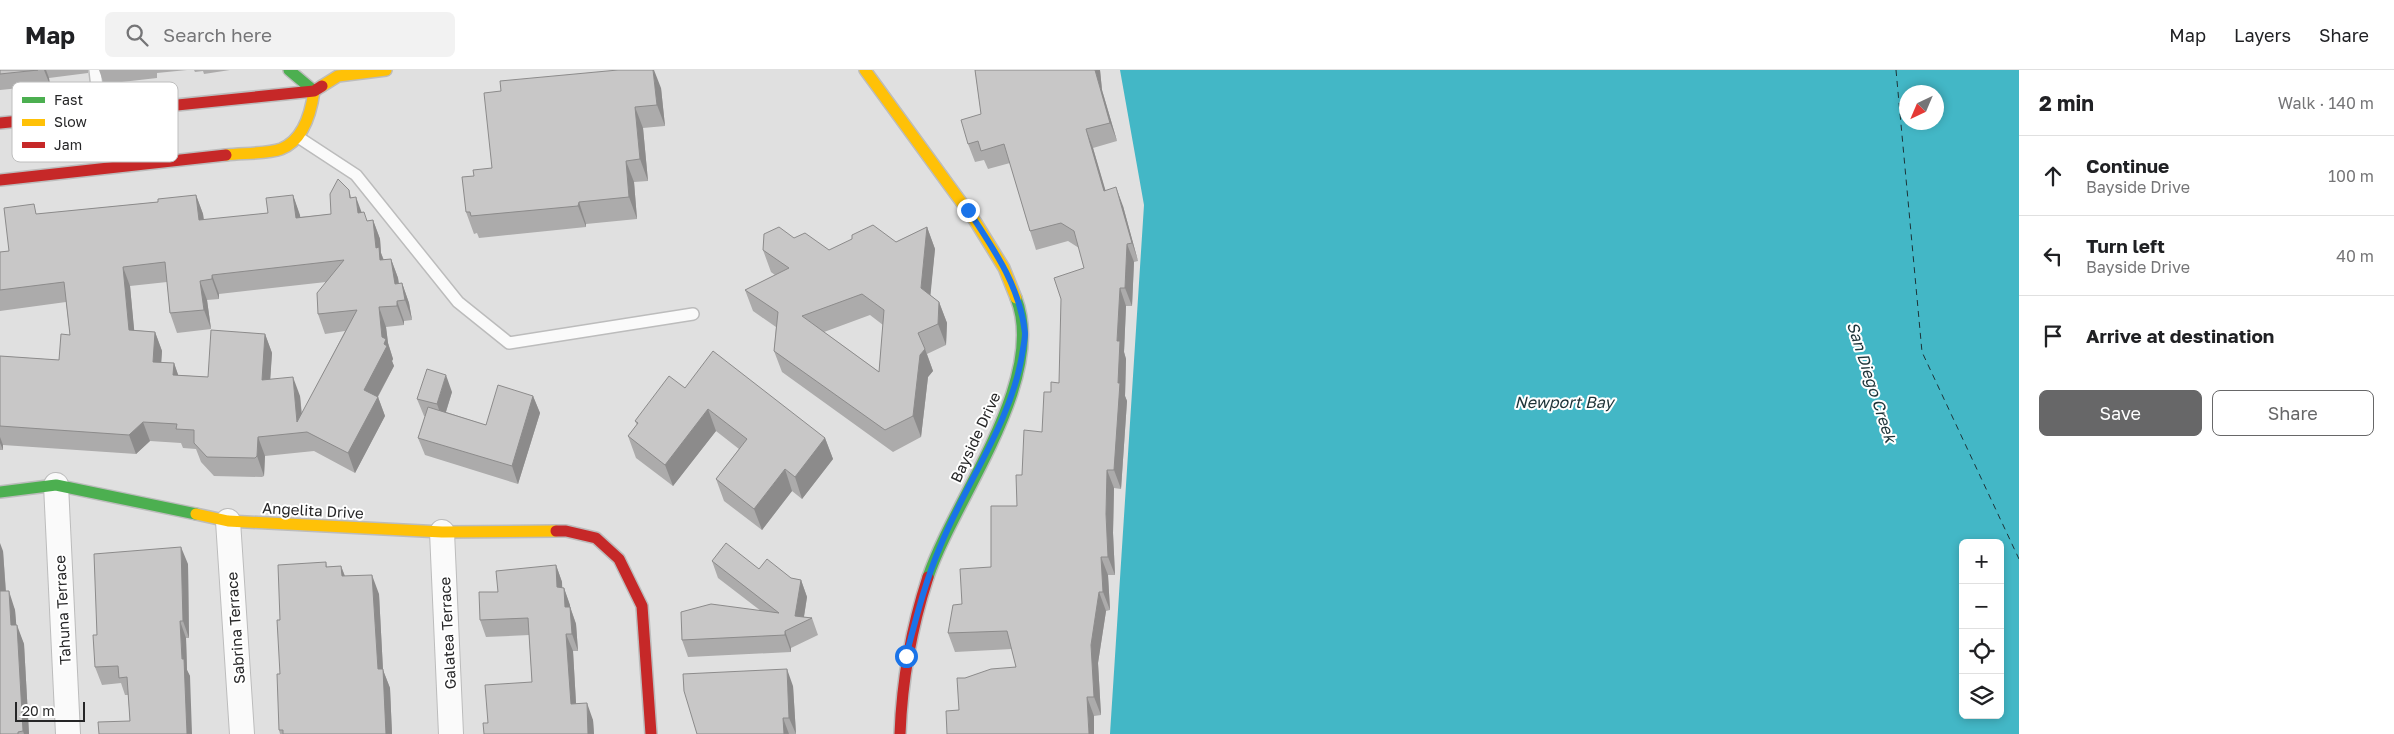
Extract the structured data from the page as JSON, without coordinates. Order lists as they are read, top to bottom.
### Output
{
  "streets": {
    "street": [
      "Bayside Drive",
      "Angelita Drive",
      "Tahuna Terrace",
      "Sabrina Terrace",
      "Galatea Terrace"
    ]
  },
  "crossings": [
    ["Angelita Drive", "Tahuna Terrace"],
    ["Angelita Drive", "Sabrina Terrace"],
    ["Angelita Drive", "Galatea Terrace"]
  ],
  "water": ["San Diego Creek", "Newport Bay"],
  "legend": ["Fast", "Slow", "Jam"],
  "scale_bar": "20 m",
  "north": "bottom left",
  "page": {
    "header": "Map",
    "search": "Search here",
    "nav": ["Map", "Layers", "Share"],
    "heading": ["2 min", "Walk · 140 m"],
    "list": [
      ["Continue", "Bayside Drive", "100 m"],
      ["Turn left", "Bayside Drive", "40 m"],
      "Arrive at destination"
    ],
    "buttons": ["Save", "Share"],
    "map_buttons": ["+", "−"],
    "scale": "20 m"
  }
}
